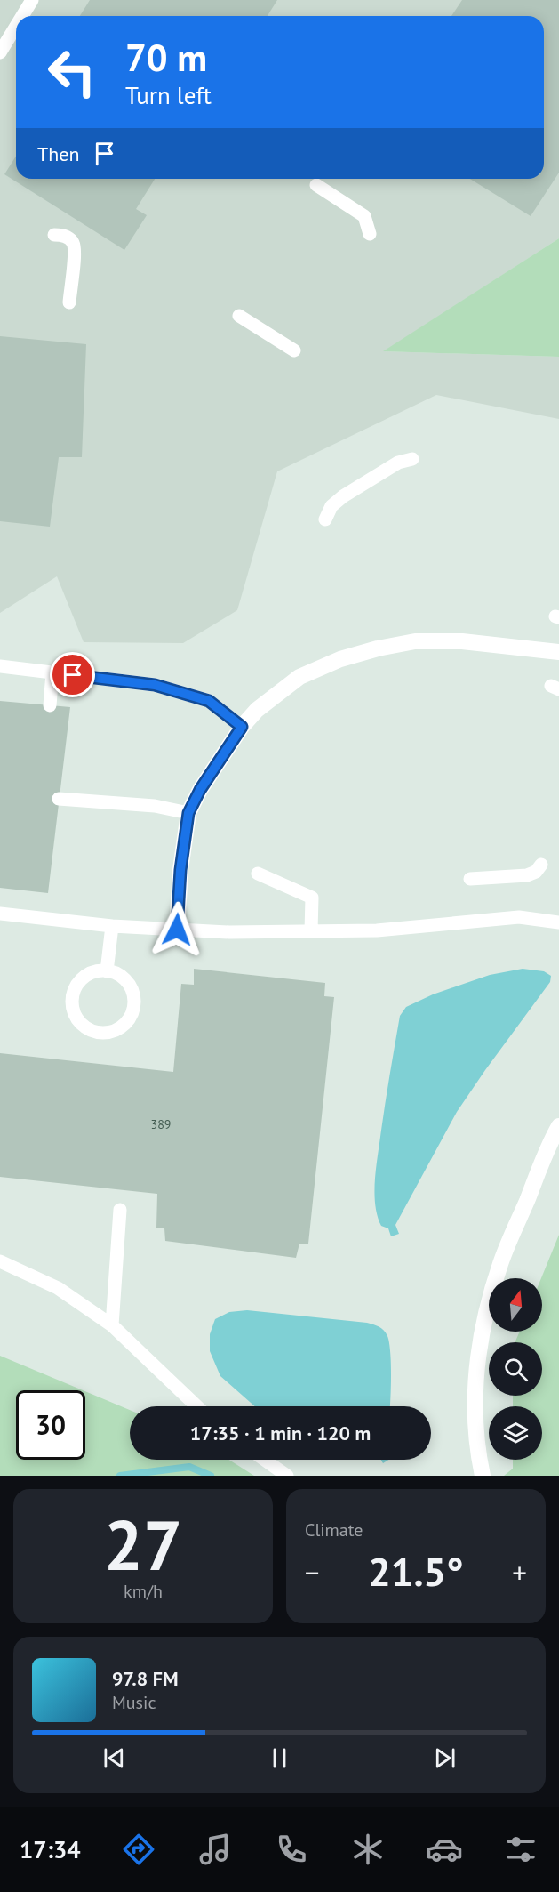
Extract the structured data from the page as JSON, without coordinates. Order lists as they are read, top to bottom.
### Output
{
  "house_numbers": ["389"],
  "north": "top",
  "page": {
    "turn": ["70 m", "Turn left"],
    "then": "Then",
    "limit": "30",
    "trip": "17:35 · 1 min · 120 m",
    "tile": [
      ["27", "km/h"],
      "Climate"
    ],
    "heat": ["−", "21.5°", "+"],
    "song": ["97.8 FM", "Music"],
    "tabs": "17:34"
  }
}
